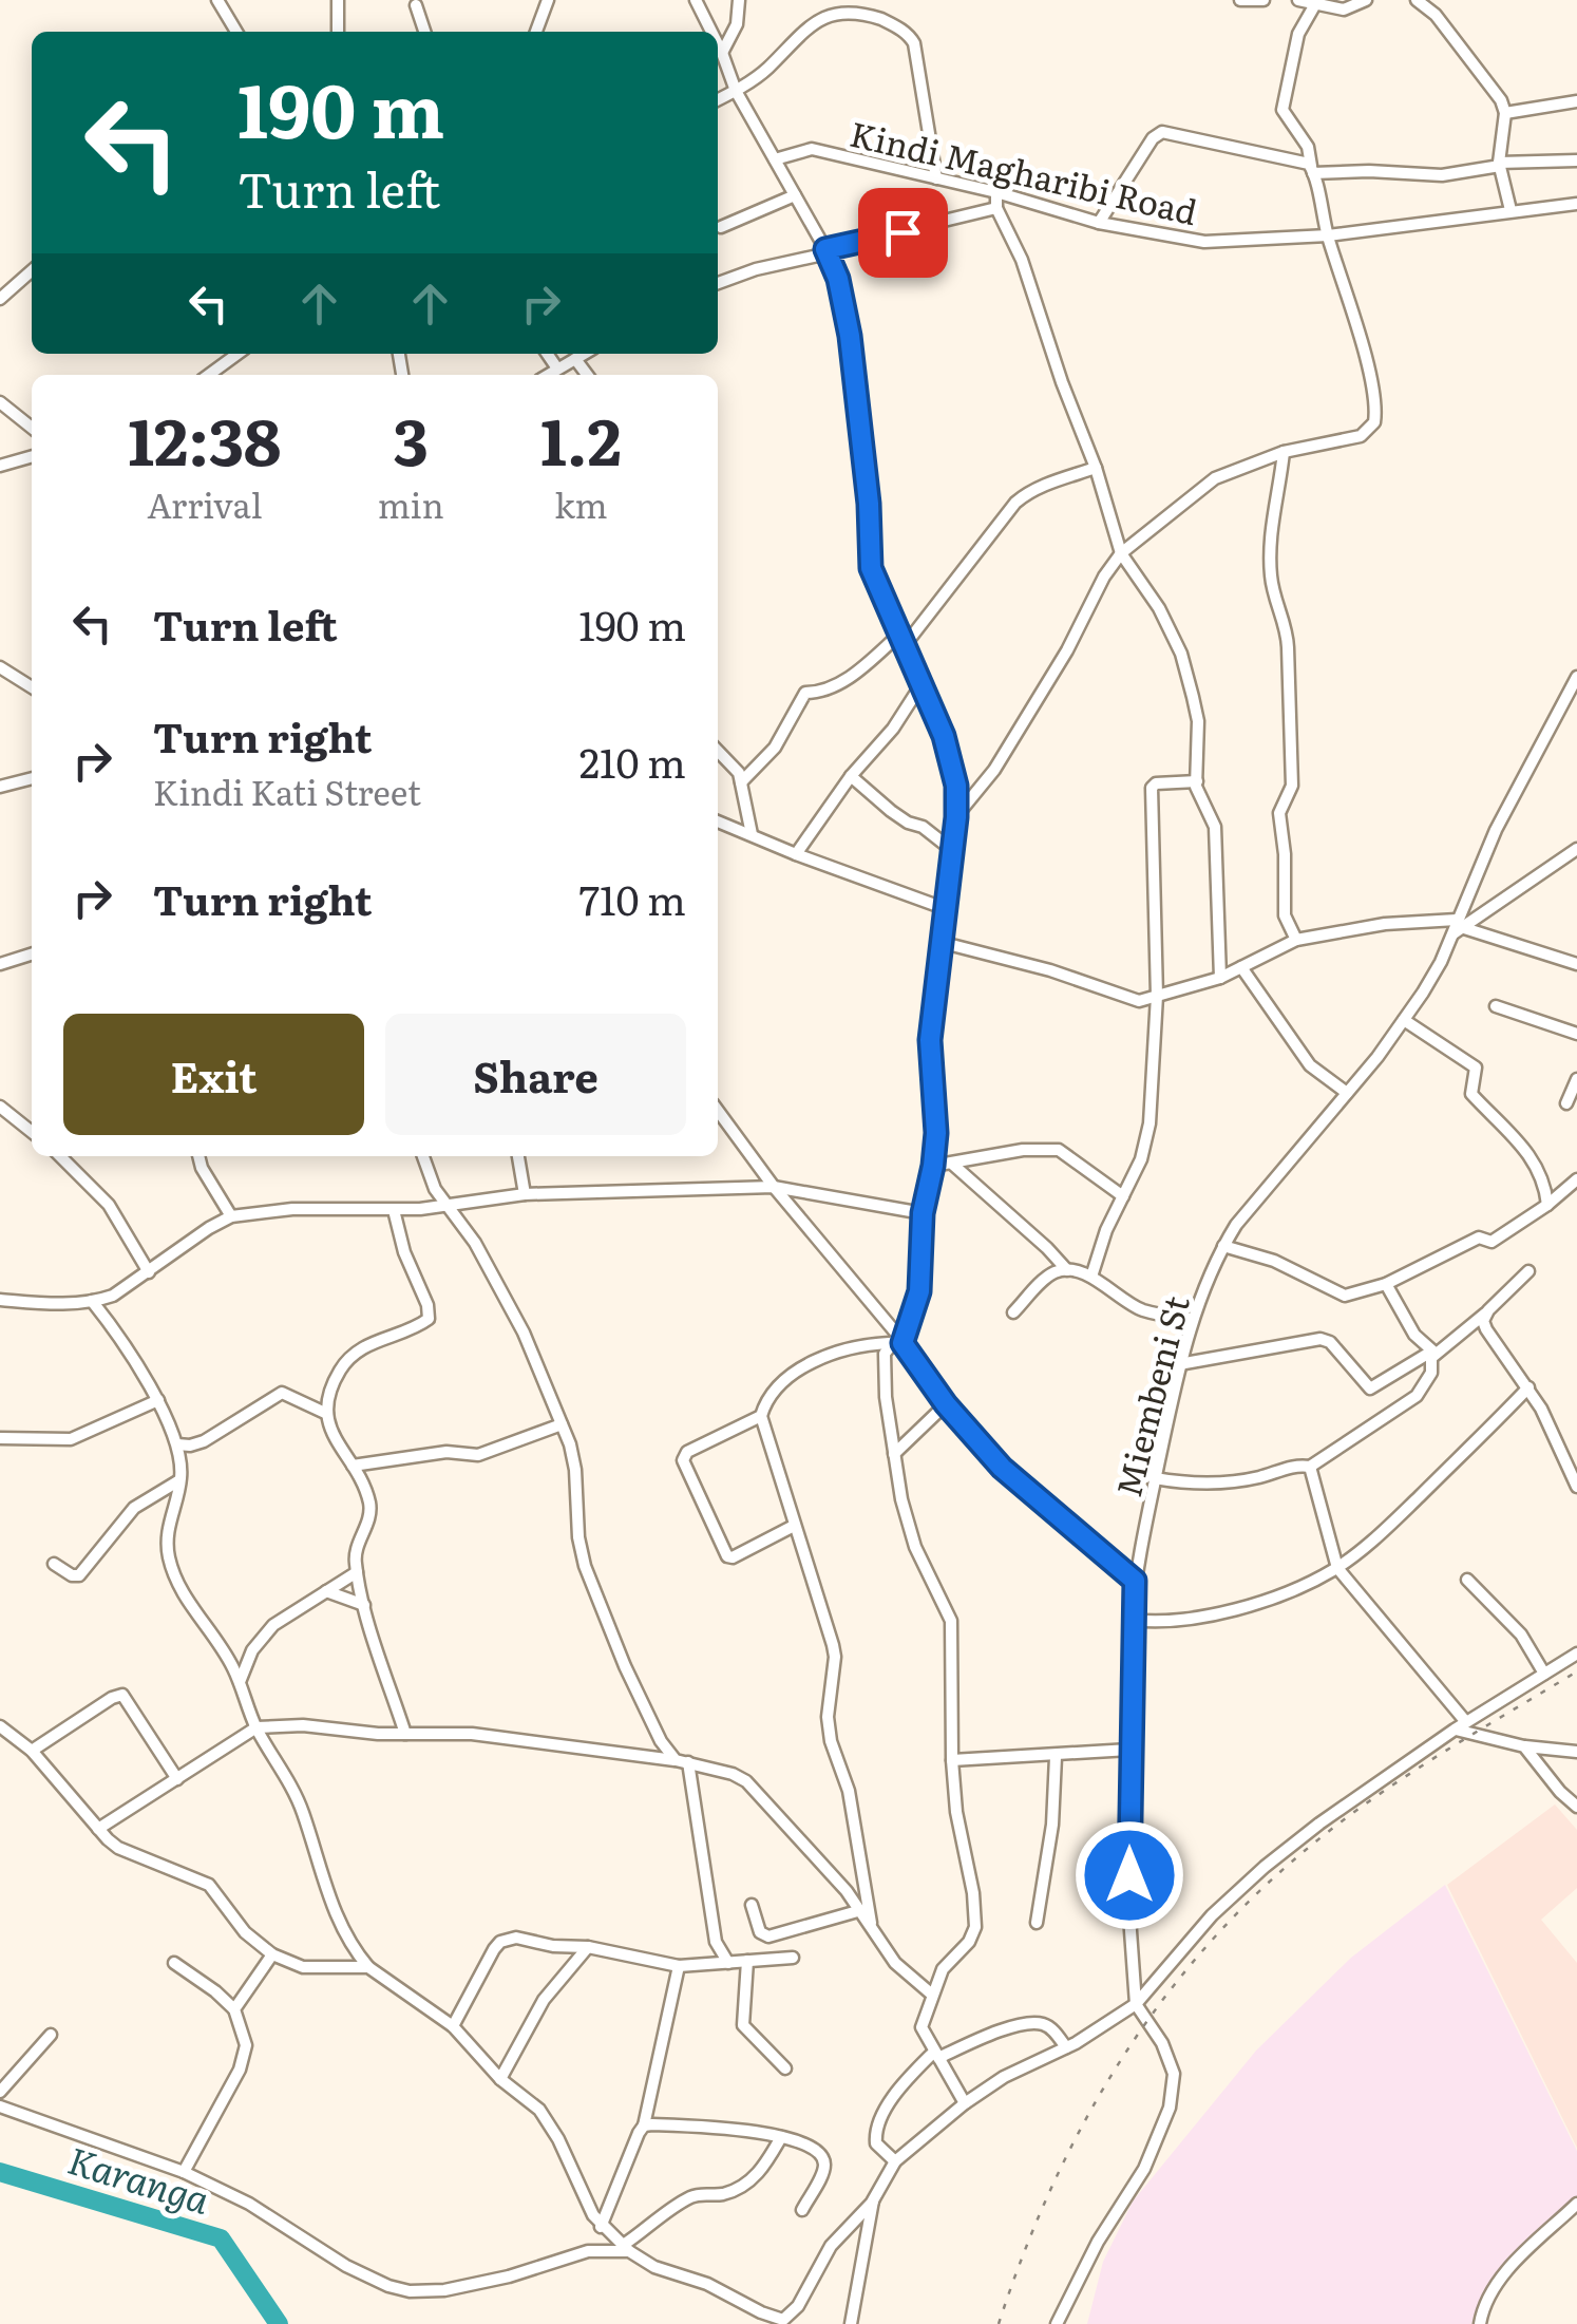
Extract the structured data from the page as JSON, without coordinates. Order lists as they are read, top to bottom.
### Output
{
  "streets": {
    "street": ["Kindi Magharibi Road", "Miembeni St"]
  },
  "water": ["Karanga"],
  "page": {
    "turn": ["190 m", "Turn left"],
    "eta": [
      "12:38",
      "Arrival",
      "3",
      "min",
      "1.2",
      "km"
    ],
    "list": [
      {
        "name": "Turn left",
        "value": "190 m"
      },
      {
        "name": "Turn right",
        "note": "Kindi Kati Street",
        "value": "210 m"
      },
      {
        "name": "Turn right",
        "value": "710 m"
      }
    ],
    "buttons": ["Exit", "Share"]
  }
}
